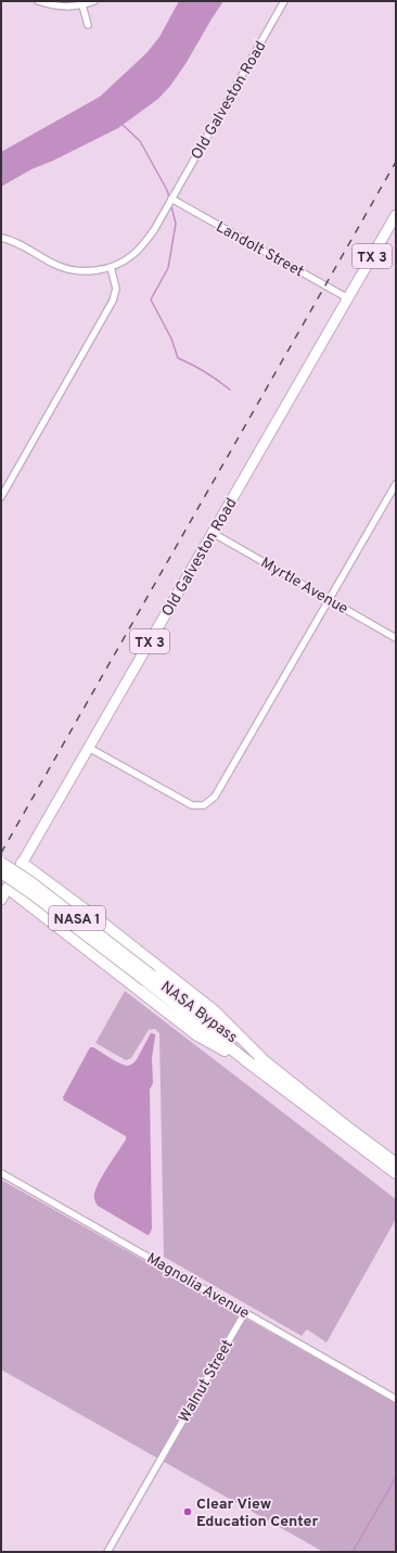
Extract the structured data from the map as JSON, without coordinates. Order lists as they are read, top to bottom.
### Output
{
  "streets": {
    "highway": ["NASA 1", "NASA Bypass"],
    "main road": ["Old Galveston Road", "TX 3"],
    "street": [
      "Landolt Street",
      "Myrtle Avenue",
      "Magnolia Avenue",
      "Walnut Street"
    ]
  },
  "crossings": [
    ["Old Galveston Road", "Landolt Street"],
    ["Old Galveston Road", "Myrtle Avenue"],
    ["Magnolia Avenue", "Walnut Street"]
  ],
  "places": ["Clear View Education Center"]
}
